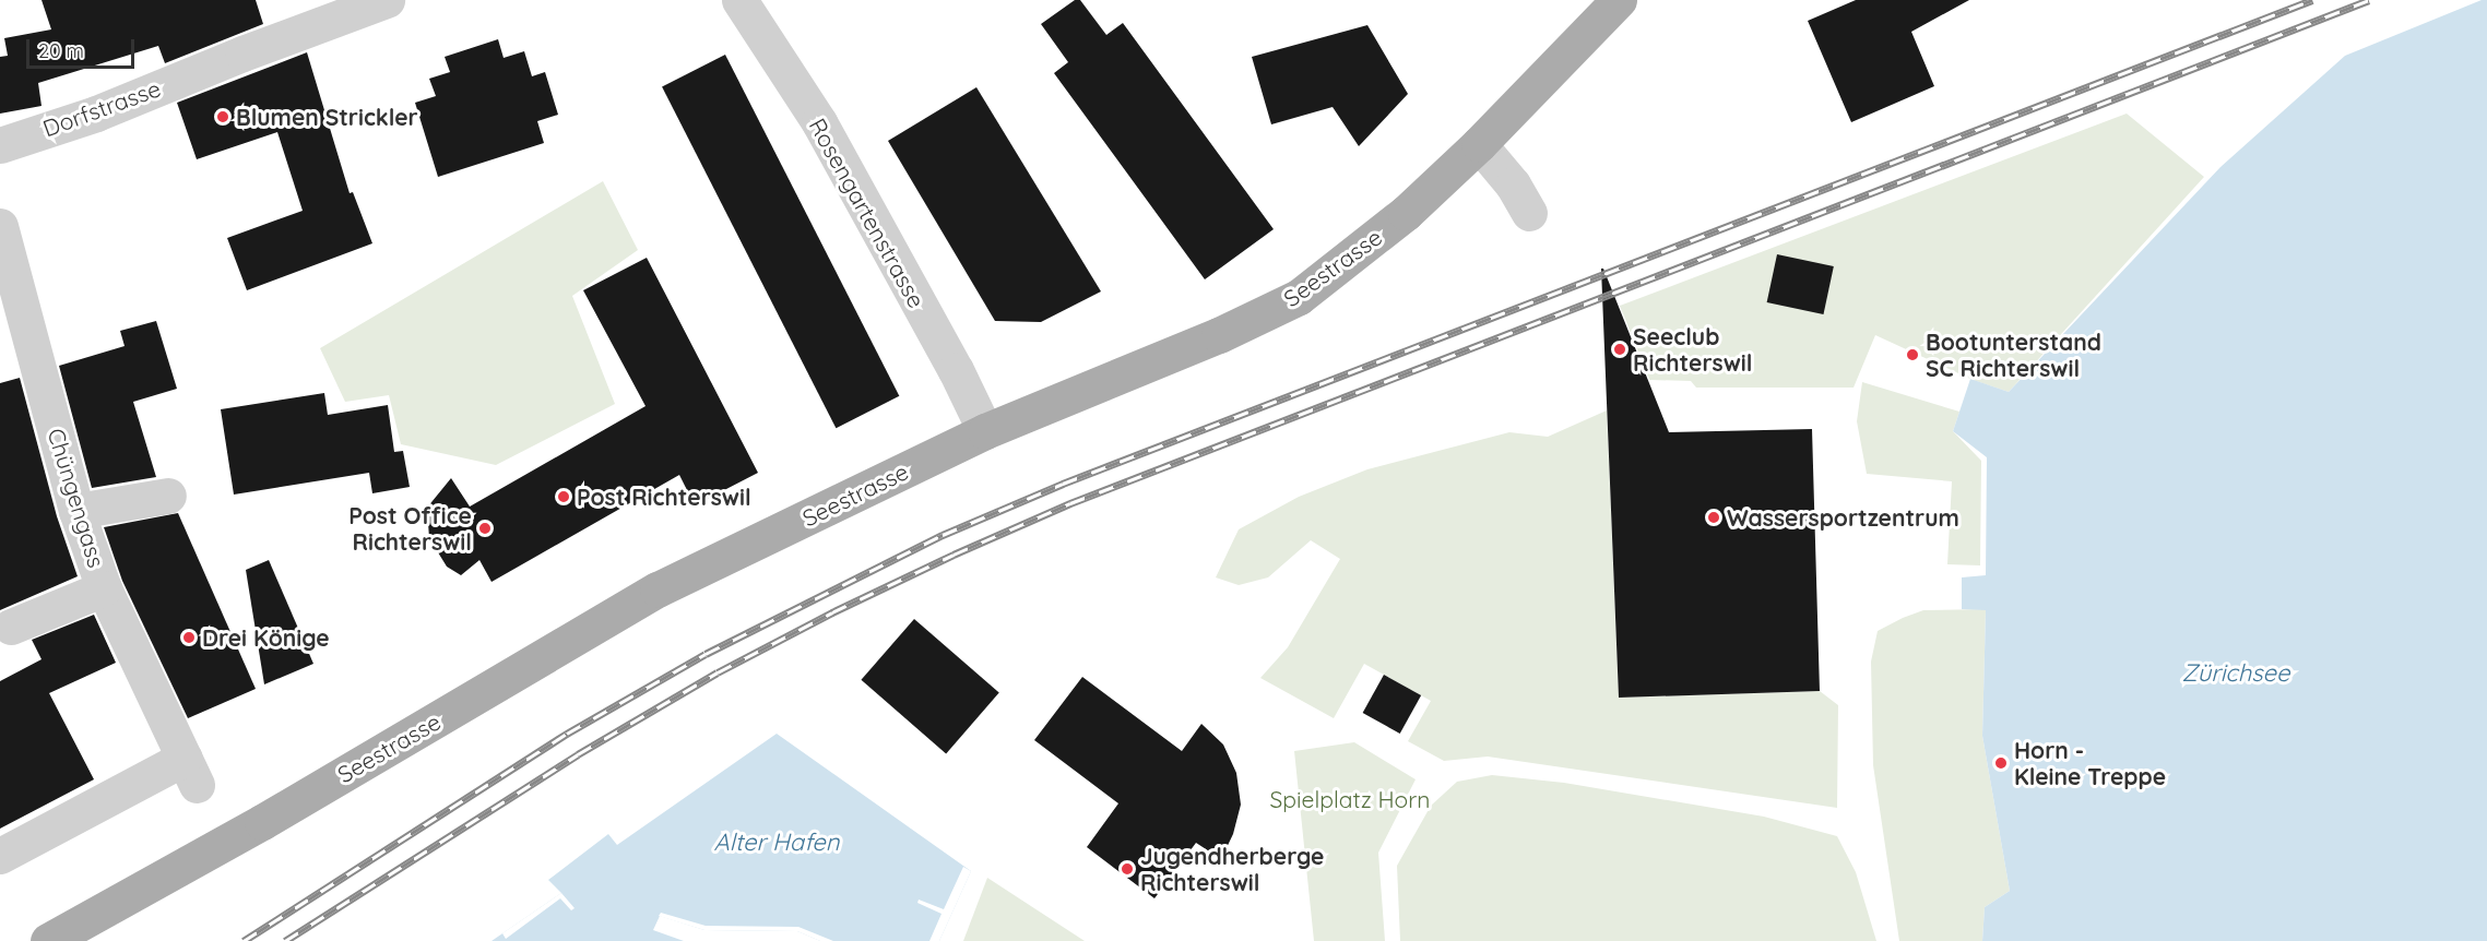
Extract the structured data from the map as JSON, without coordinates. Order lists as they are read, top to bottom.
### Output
{
  "streets": {
    "main road": ["Seestrasse"],
    "street": ["Dorfstrasse", "Rosengartenstrasse", "Chüngengass"]
  },
  "crossings": [
    ["Rosengartenstrasse", "Seestrasse"]
  ],
  "water": ["Zürichsee", "Alter Hafen"],
  "parks": ["Spielplatz Horn"],
  "places": [
    "Blumen Strickler",
    "Seeclub Richterswil",
    "Bootunterstand SC Richterswil",
    "Post Richterswil",
    "Wassersportzentrum",
    "Post Office Richterswil",
    "Drei Könige",
    "Horn - Kleine Treppe",
    "Jugendherberge Richterswil"
  ],
  "scale_bar": "20 m"
}
